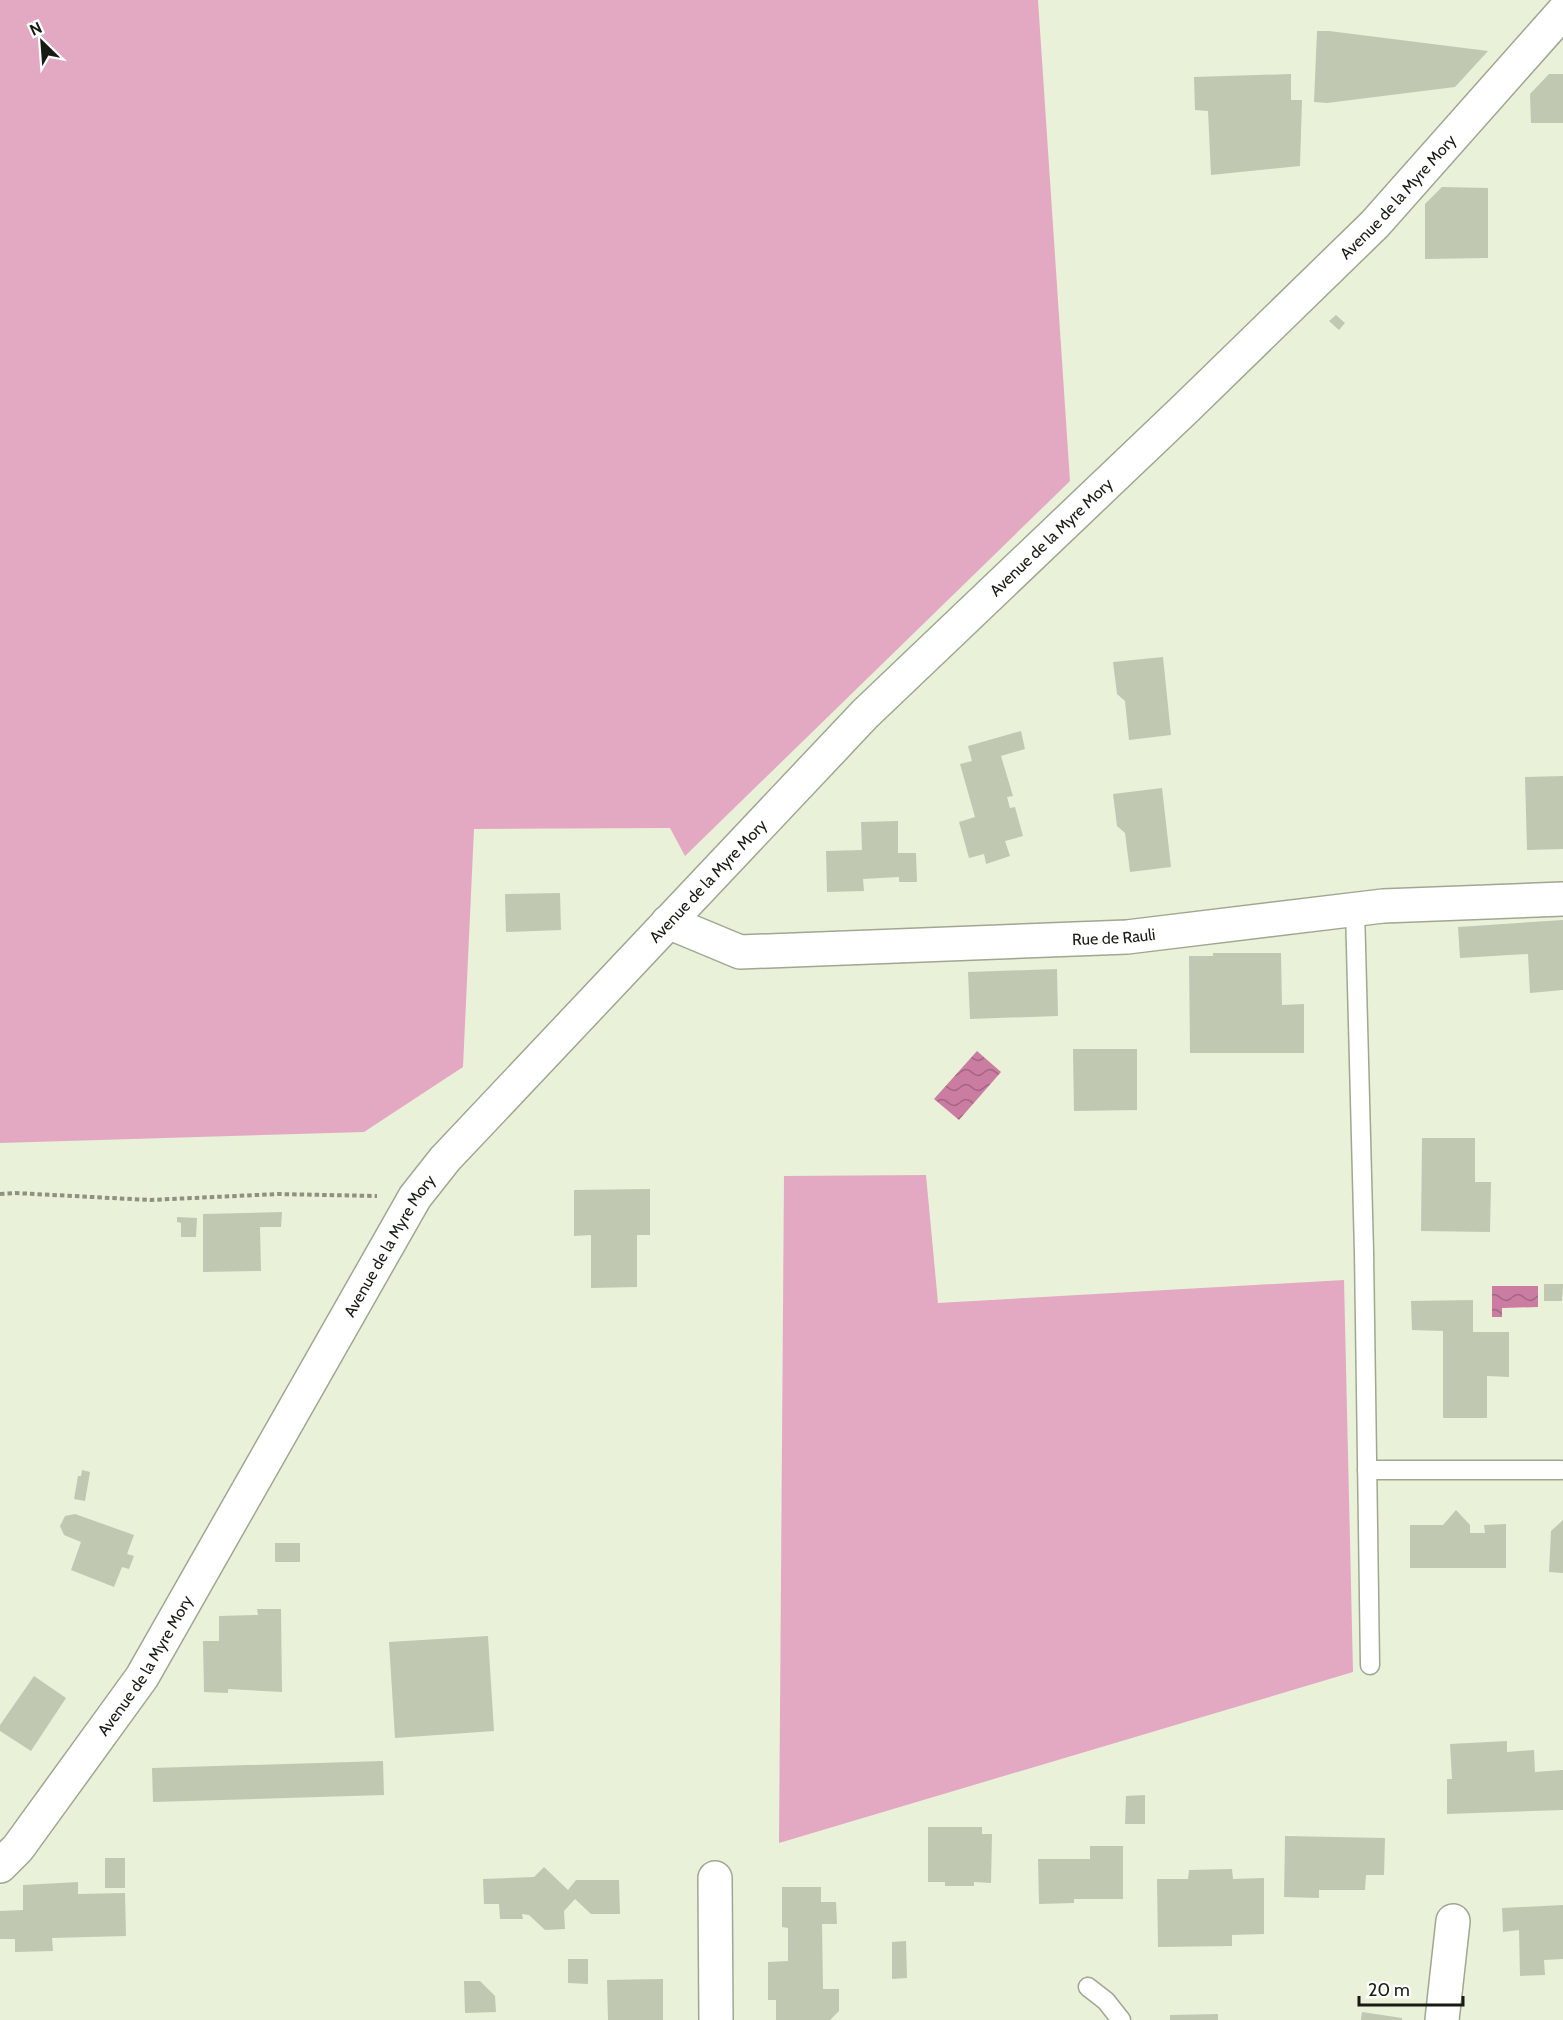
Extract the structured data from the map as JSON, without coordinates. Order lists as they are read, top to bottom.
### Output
{
  "streets": {
    "street": ["Avenue de la Myre Mory", "Rue de Rauli"]
  },
  "crossings": [
    ["Avenue de la Myre Mory", "Rue de Rauli"]
  ],
  "scale_bar": "20 m",
  "north": "top left"
}
